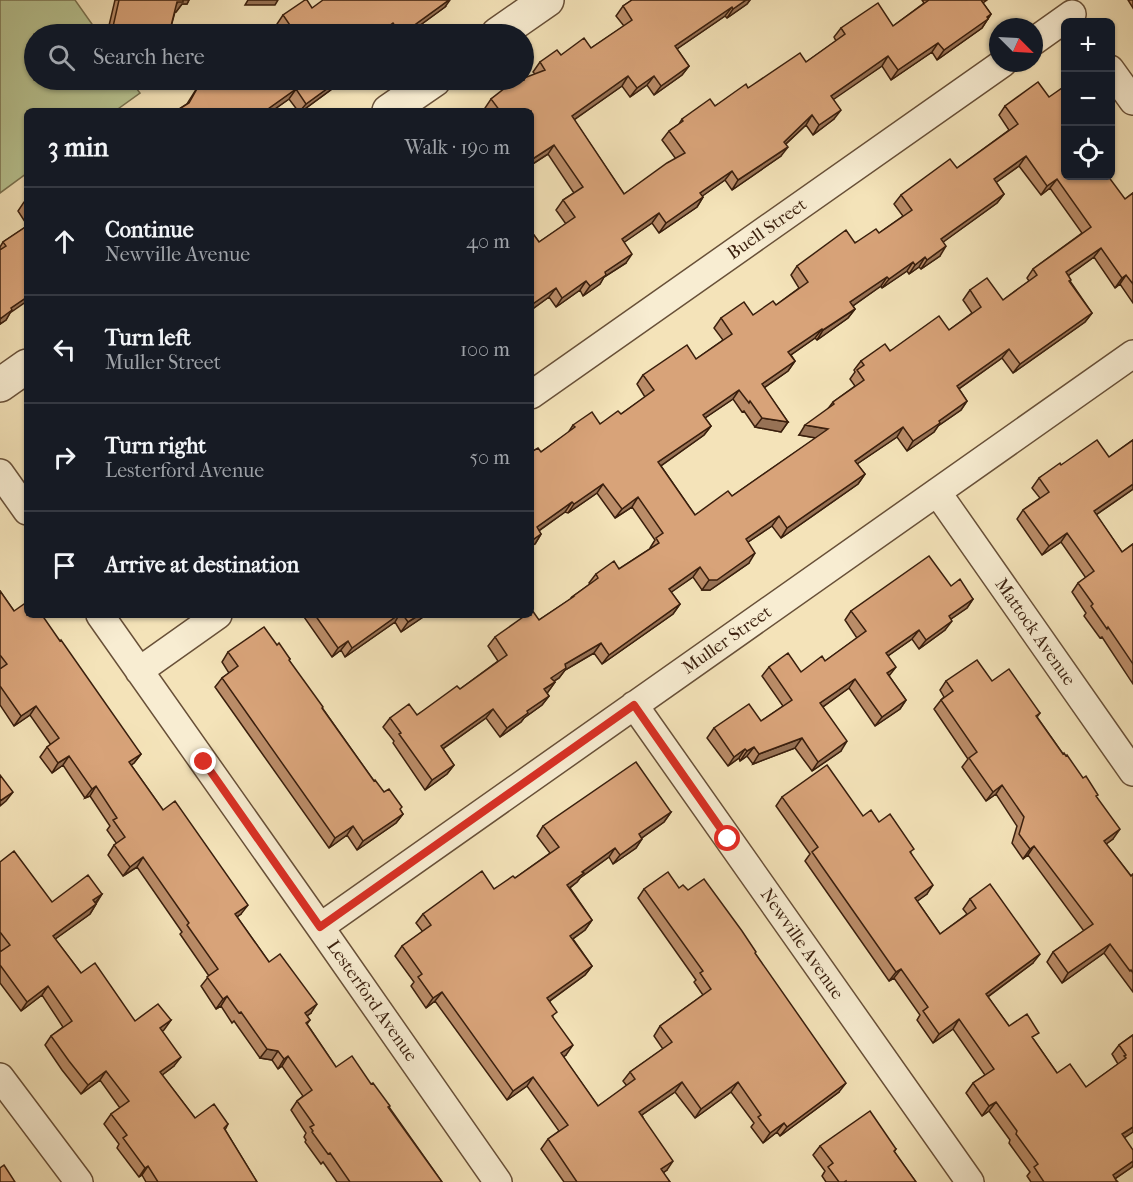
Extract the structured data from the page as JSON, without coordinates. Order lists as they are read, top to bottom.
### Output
{
  "streets": {
    "street": [
      "Buell Street",
      "Mattock Avenue",
      "Muller Street",
      "Newville Avenue",
      "Lesterford Avenue"
    ]
  },
  "crossings": [
    ["Mattock Avenue", "Muller Street"],
    ["Muller Street", "Newville Avenue"],
    ["Muller Street", "Lesterford Avenue"]
  ],
  "north": "bottom right",
  "page": {
    "map_buttons": ["+", "−"],
    "search": "Search here",
    "heading": ["3 min", "Walk · 190 m"],
    "list": [
      ["Continue", "Newville Avenue", "40 m"],
      ["Turn left", "Muller Street", "100 m"],
      ["Turn right", "Lesterford Avenue", "50 m"],
      "Arrive at destination"
    ]
  }
}
